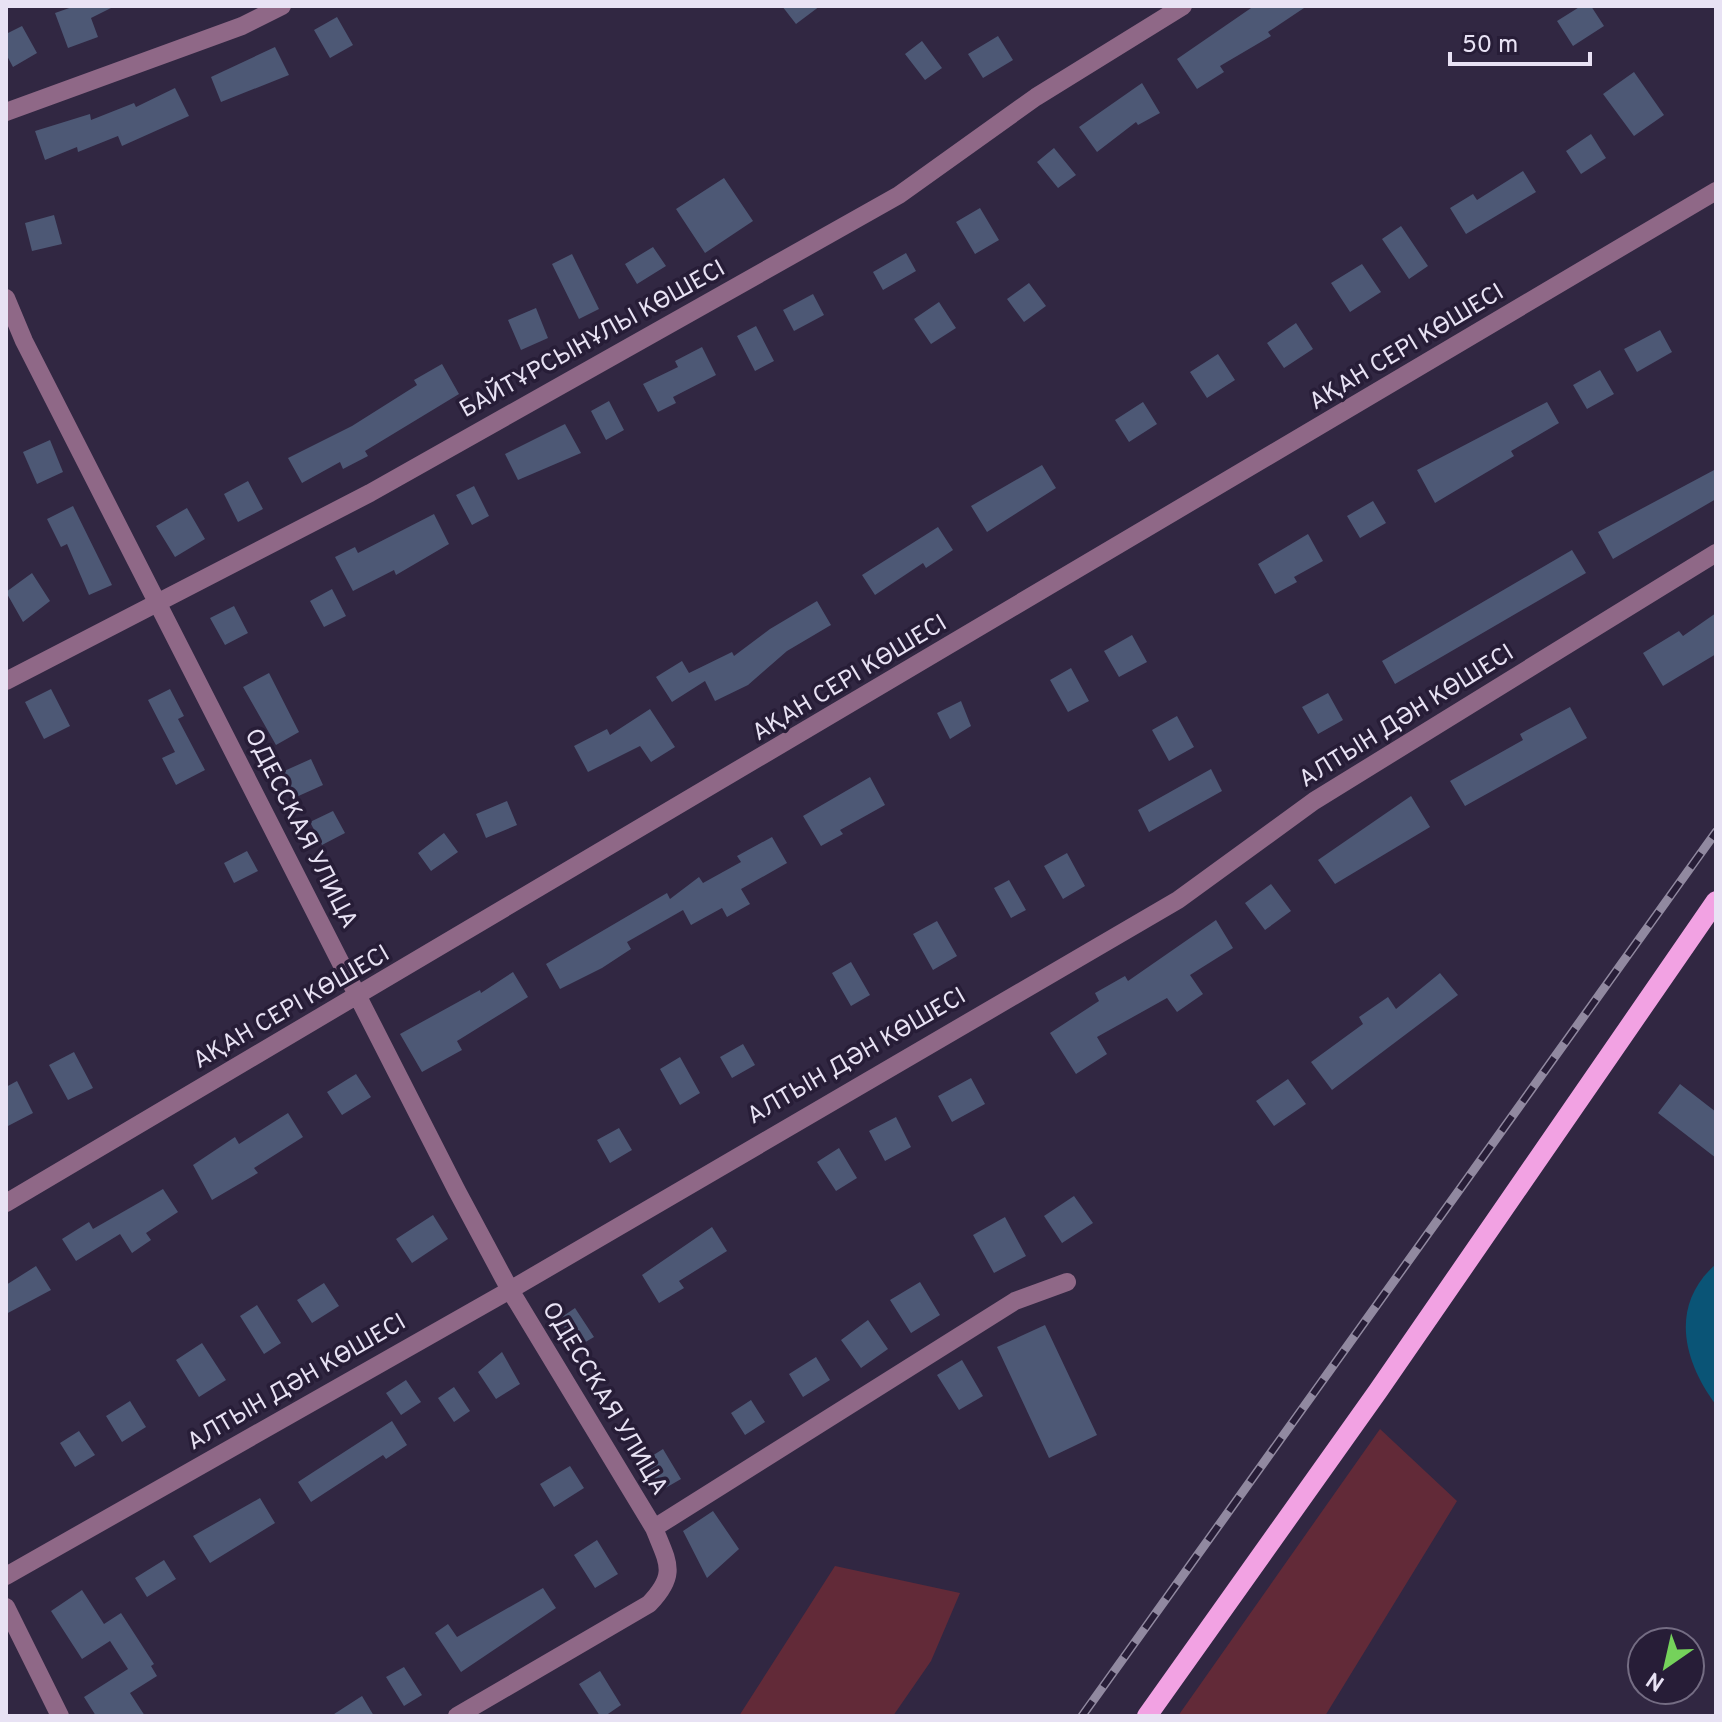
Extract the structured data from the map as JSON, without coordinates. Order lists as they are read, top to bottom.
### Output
{
  "streets": {
    "street": [
      "БАЙТҰРСЫНҰЛЫ КӨШЕСІ",
      "АҚАН СЕРІ КӨШЕСІ",
      "АЛТЫН ДӘН КӨШЕСІ",
      "ОДЕССКАЯ УЛИЦА"
    ]
  },
  "crossings": [
    ["БАЙТҰРСЫНҰЛЫ КӨШЕСІ", "ОДЕССКАЯ УЛИЦА"],
    ["АҚАН СЕРІ КӨШЕСІ", "ОДЕССКАЯ УЛИЦА"],
    ["АЛТЫН ДӘН КӨШЕСІ", "ОДЕССКАЯ УЛИЦА"]
  ],
  "scale_bar": "50 m",
  "north": "bottom left"
}
